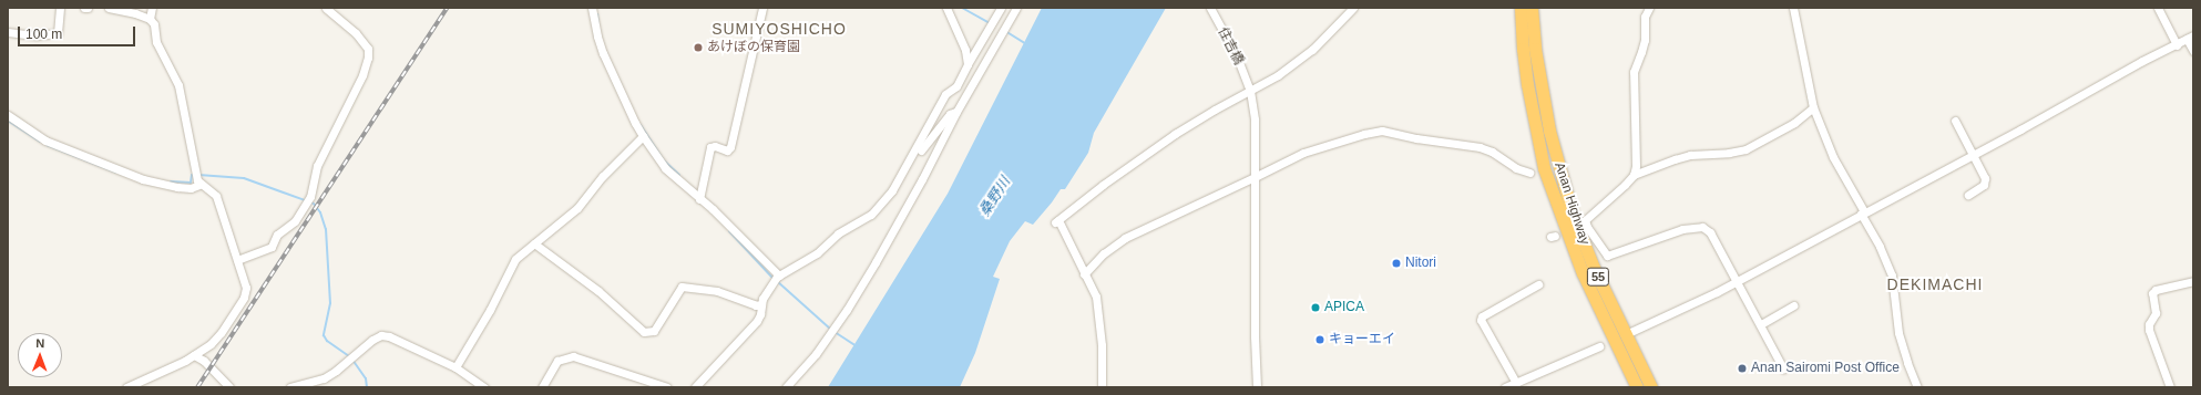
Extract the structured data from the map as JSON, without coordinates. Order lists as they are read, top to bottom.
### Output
{
  "streets": {
    "highway": ["Anan Highway", "55"],
    "street": ["住吉橋"]
  },
  "districts": ["SUMIYOSHICHO", "DEKIMACHI"],
  "water": ["桑野川"],
  "places": [
    "あけぼの保育園",
    "Nitori",
    "APICA",
    "キョーエイ",
    "Anan Sairomi Post Office"
  ],
  "scale_bar": "100 m",
  "north": "top"
}
